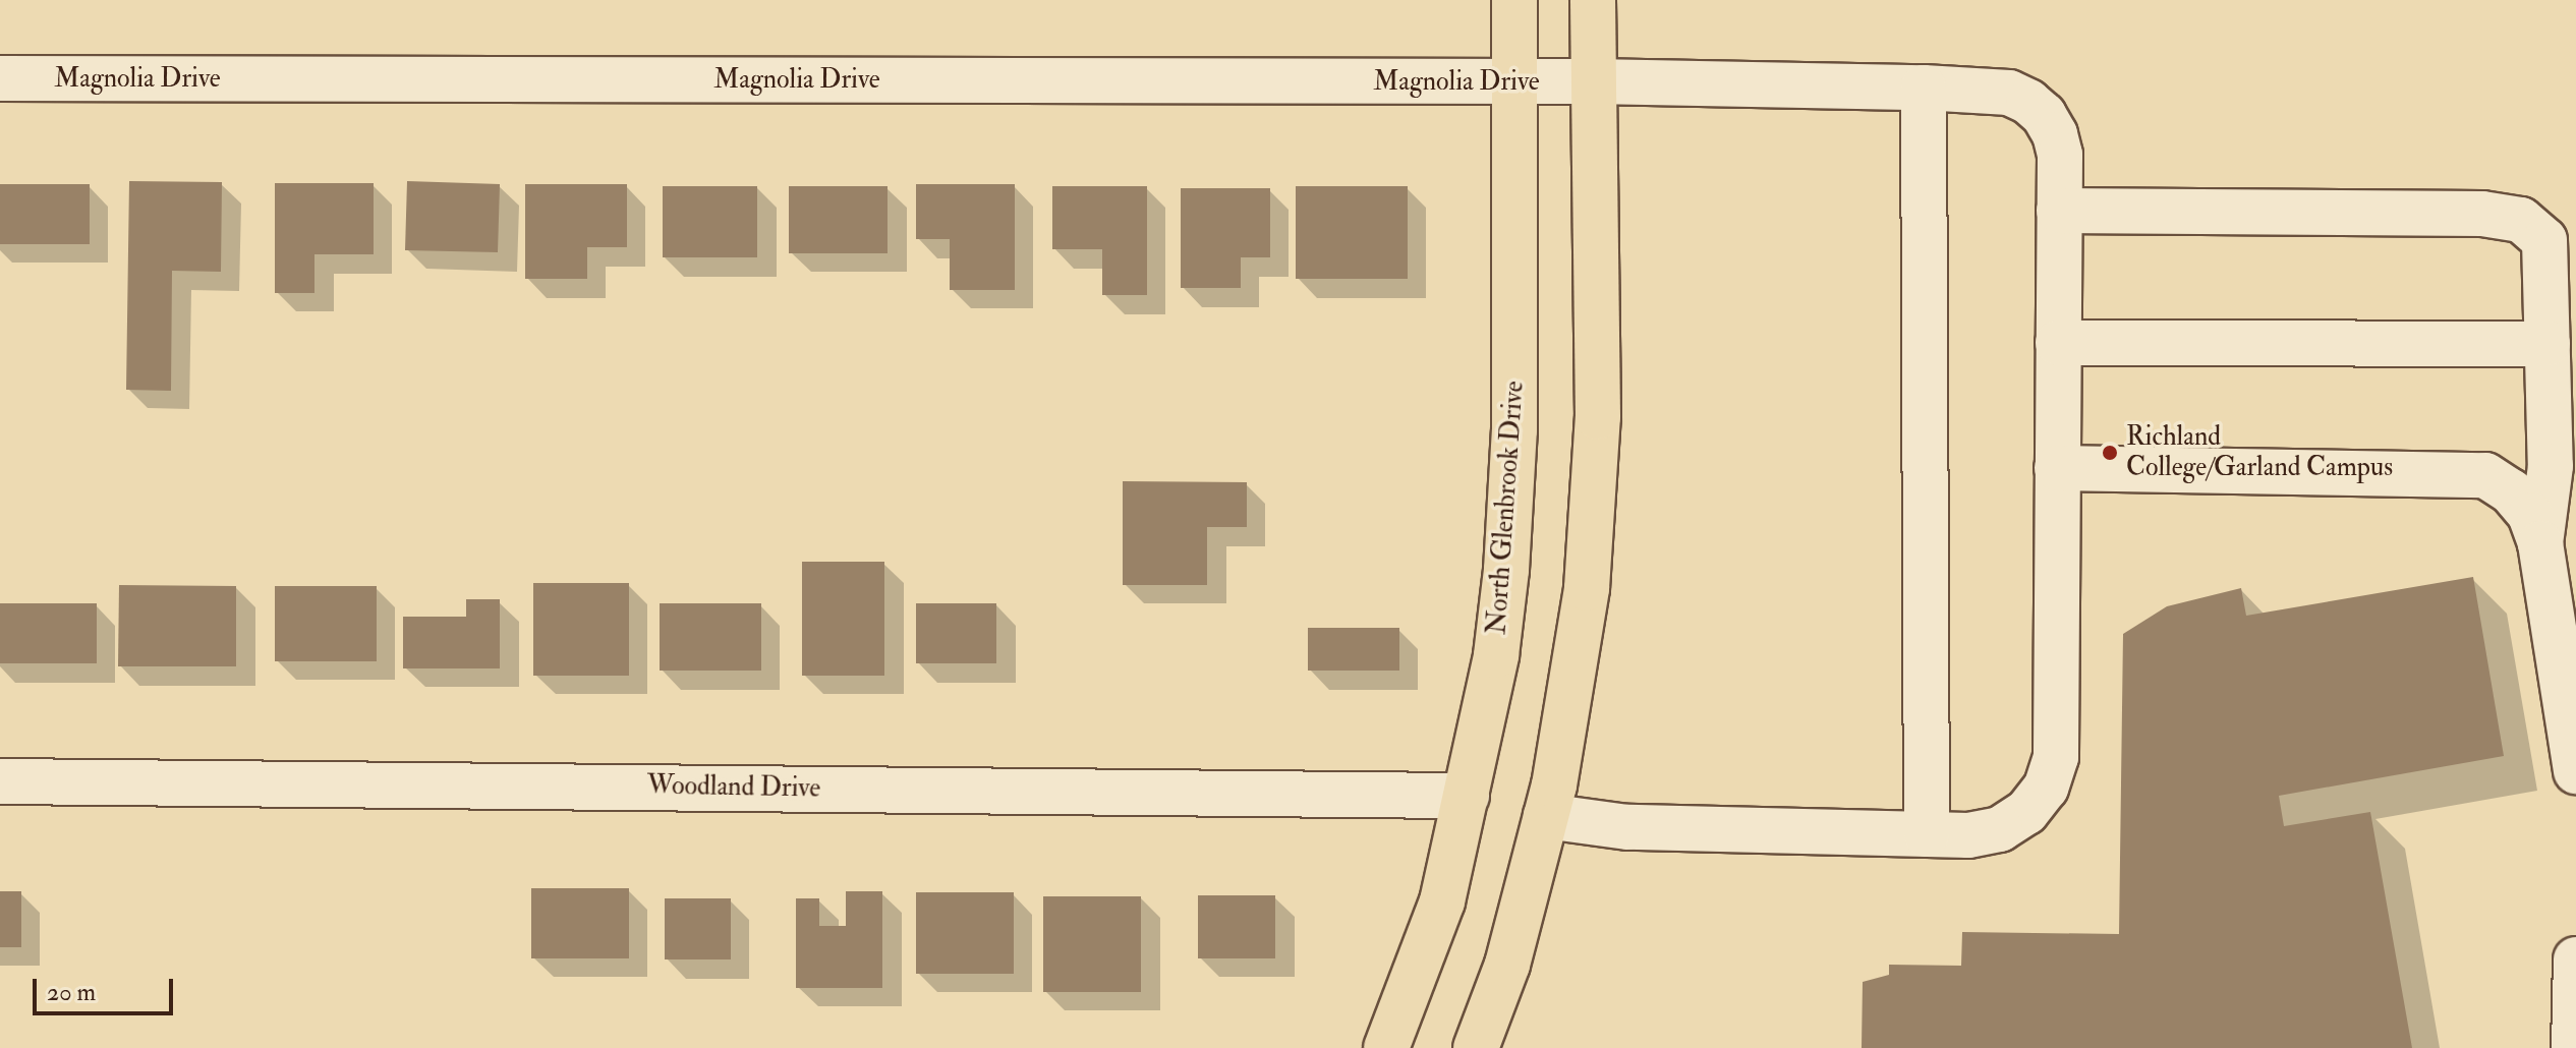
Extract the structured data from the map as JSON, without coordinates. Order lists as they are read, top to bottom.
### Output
{
  "streets": {
    "main road": ["North Glenbrook Drive"],
    "street": ["Magnolia Drive", "Woodland Drive"]
  },
  "crossings": [
    ["Magnolia Drive", "North Glenbrook Drive"],
    ["North Glenbrook Drive", "Woodland Drive"]
  ],
  "places": ["Richland College/Garland Campus"],
  "scale_bar": "20 m"
}
